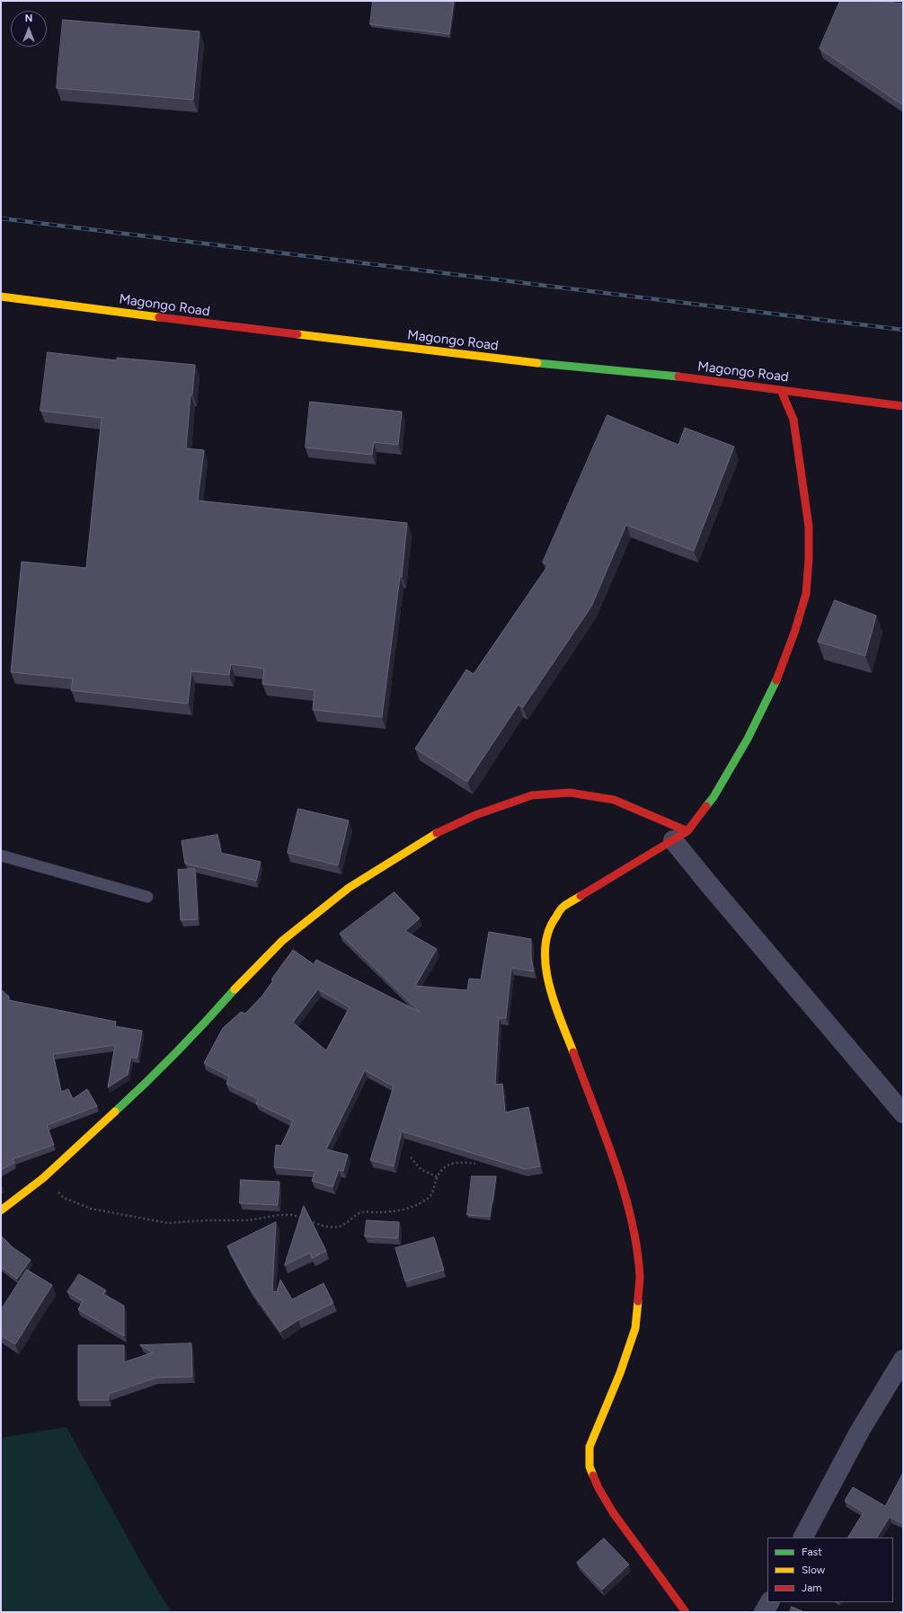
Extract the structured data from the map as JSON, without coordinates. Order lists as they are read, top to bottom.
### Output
{
  "streets": {
    "street": ["Magongo Road"]
  },
  "legend": ["Fast", "Slow", "Jam"],
  "north": "top"
}
